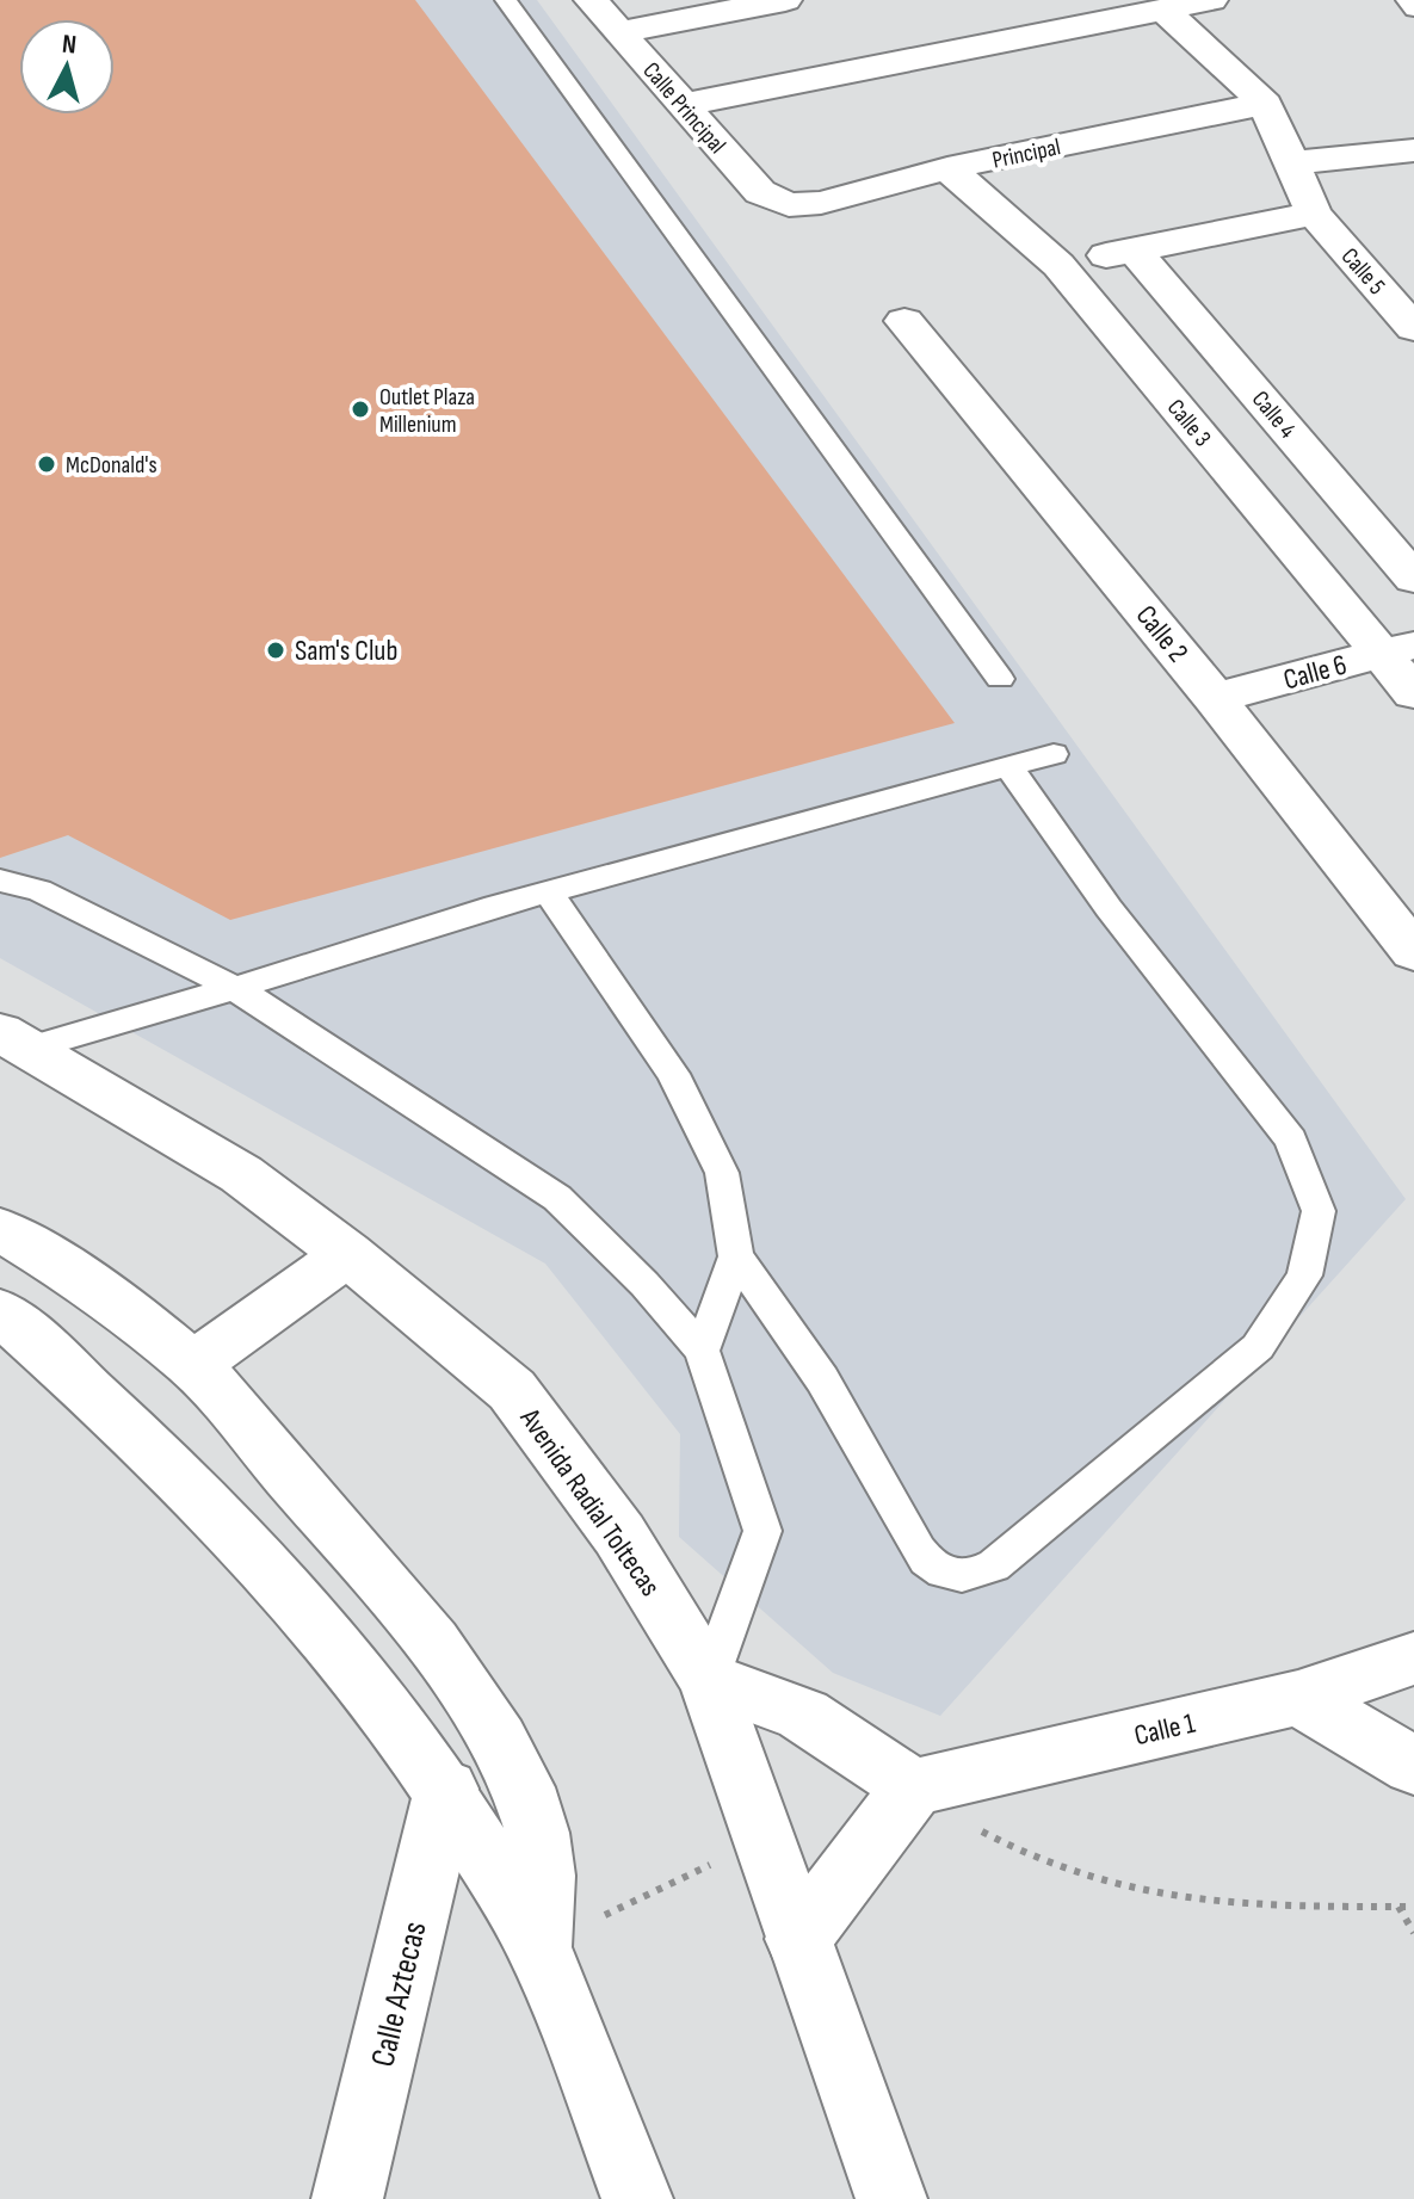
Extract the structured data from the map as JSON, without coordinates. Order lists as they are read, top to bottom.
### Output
{
  "streets": {
    "street": [
      "Calle Principal",
      "Principal",
      "Calle 5",
      "Calle 4",
      "Calle 3",
      "Calle 2",
      "Calle 6",
      "Avenida Radial Toltecas",
      "Calle 1",
      "Calle Aztecas"
    ]
  },
  "crossings": [
    ["Calle Principal", "Principal"],
    ["Principal", "Calle 5"],
    ["Principal", "Calle 3"],
    ["Calle 3", "Calle 6"],
    ["Calle 2", "Calle 6"]
  ],
  "places": ["Outlet Plaza Millenium", "McDonald's", "Sam's Club"],
  "north": "top"
}
